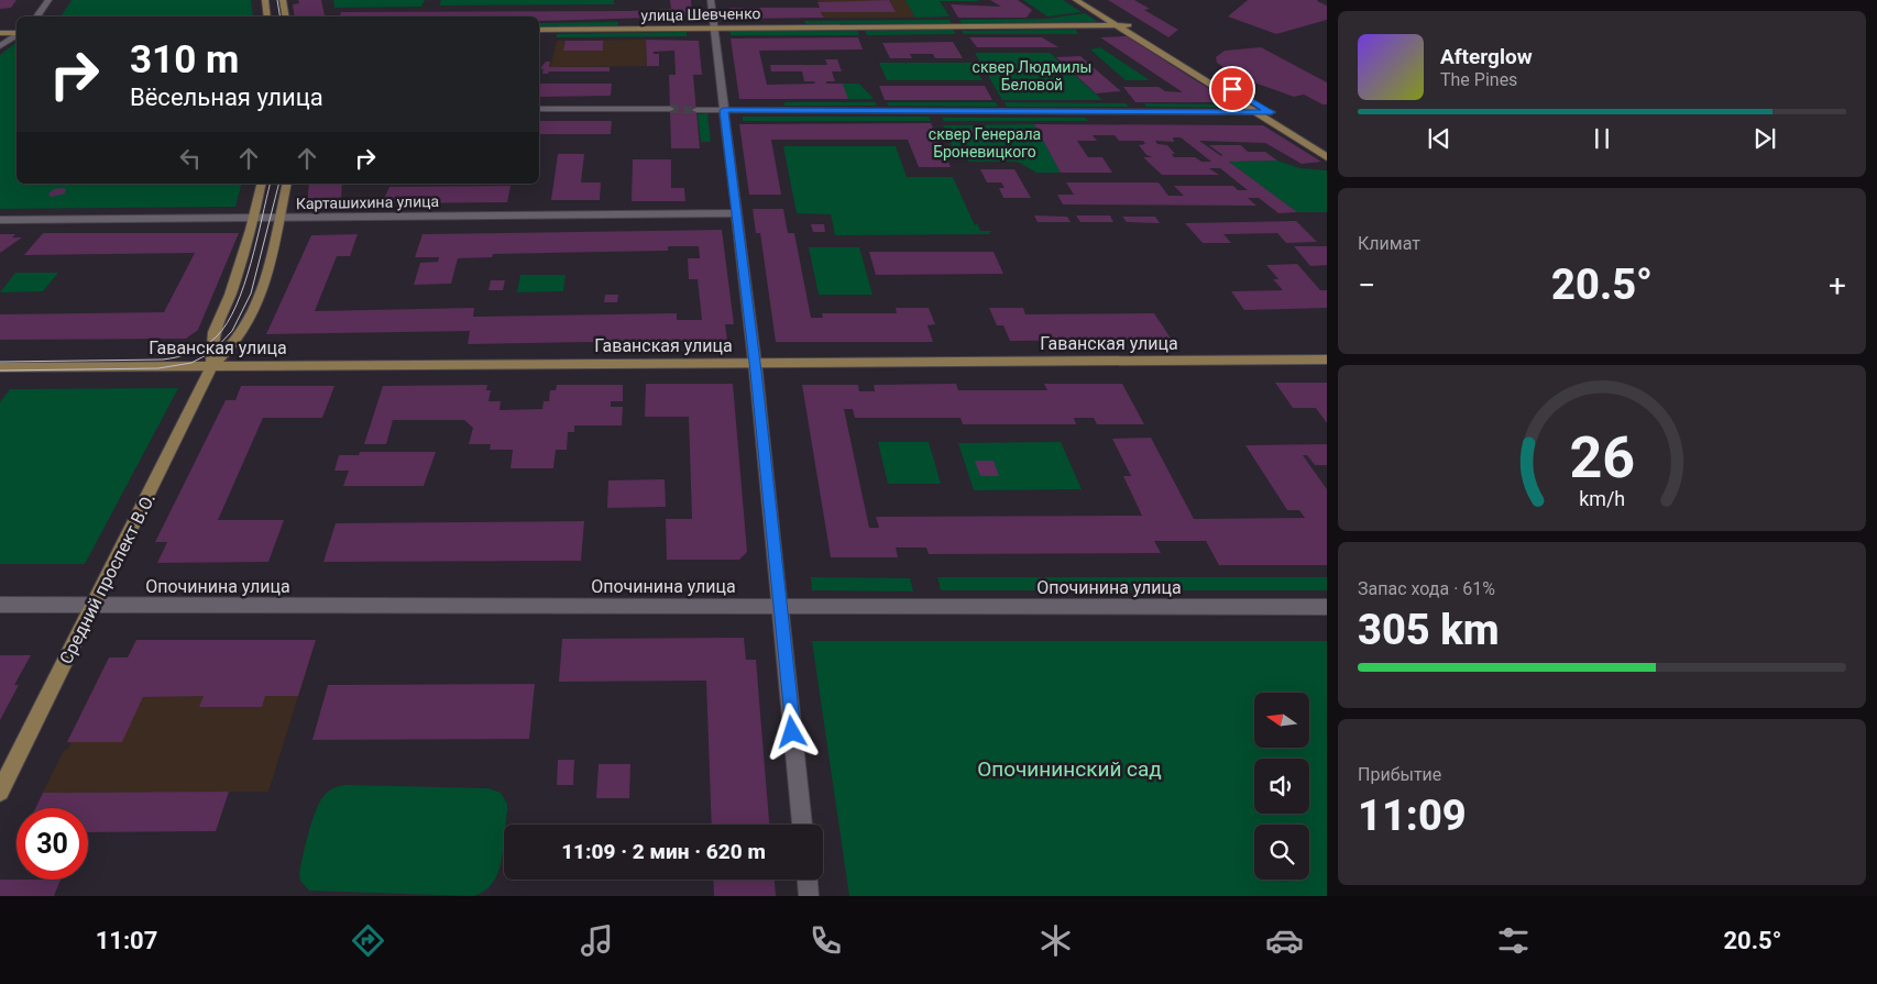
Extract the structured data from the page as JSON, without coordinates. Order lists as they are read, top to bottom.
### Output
{
  "streets": {
    "street": [
      "улица Шевченко",
      "Карташихина улица",
      "Гаванская улица",
      "Средний проспект В.О.",
      "Опочинина улица"
    ]
  },
  "crossings": [
    ["Карташихина улица", "Средний проспект В.О."],
    ["Гаванская улица", "Средний проспект В.О."],
    ["Средний проспект В.О.", "Опочинина улица"]
  ],
  "parks": ["сквер Людмилы Беловой", "сквер Генерала Броневицкого", "Опочининский сад"],
  "north": "left",
  "page": {
    "turn": ["310 m", "Вёсельная улица"],
    "song": ["Afterglow", "The Pines"],
    "tile": [
      "Климат",
      ["Запас хода · 61%", "305 km"],
      ["Прибытие", "11:09"]
    ],
    "heat": ["−", "20.5°", "+"],
    "limit": "30",
    "trip": "11:09 · 2 мин · 620 m",
    "tabs": ["11:07", "20.5°"],
    "gauge": ["26", "km/h"]
  }
}
